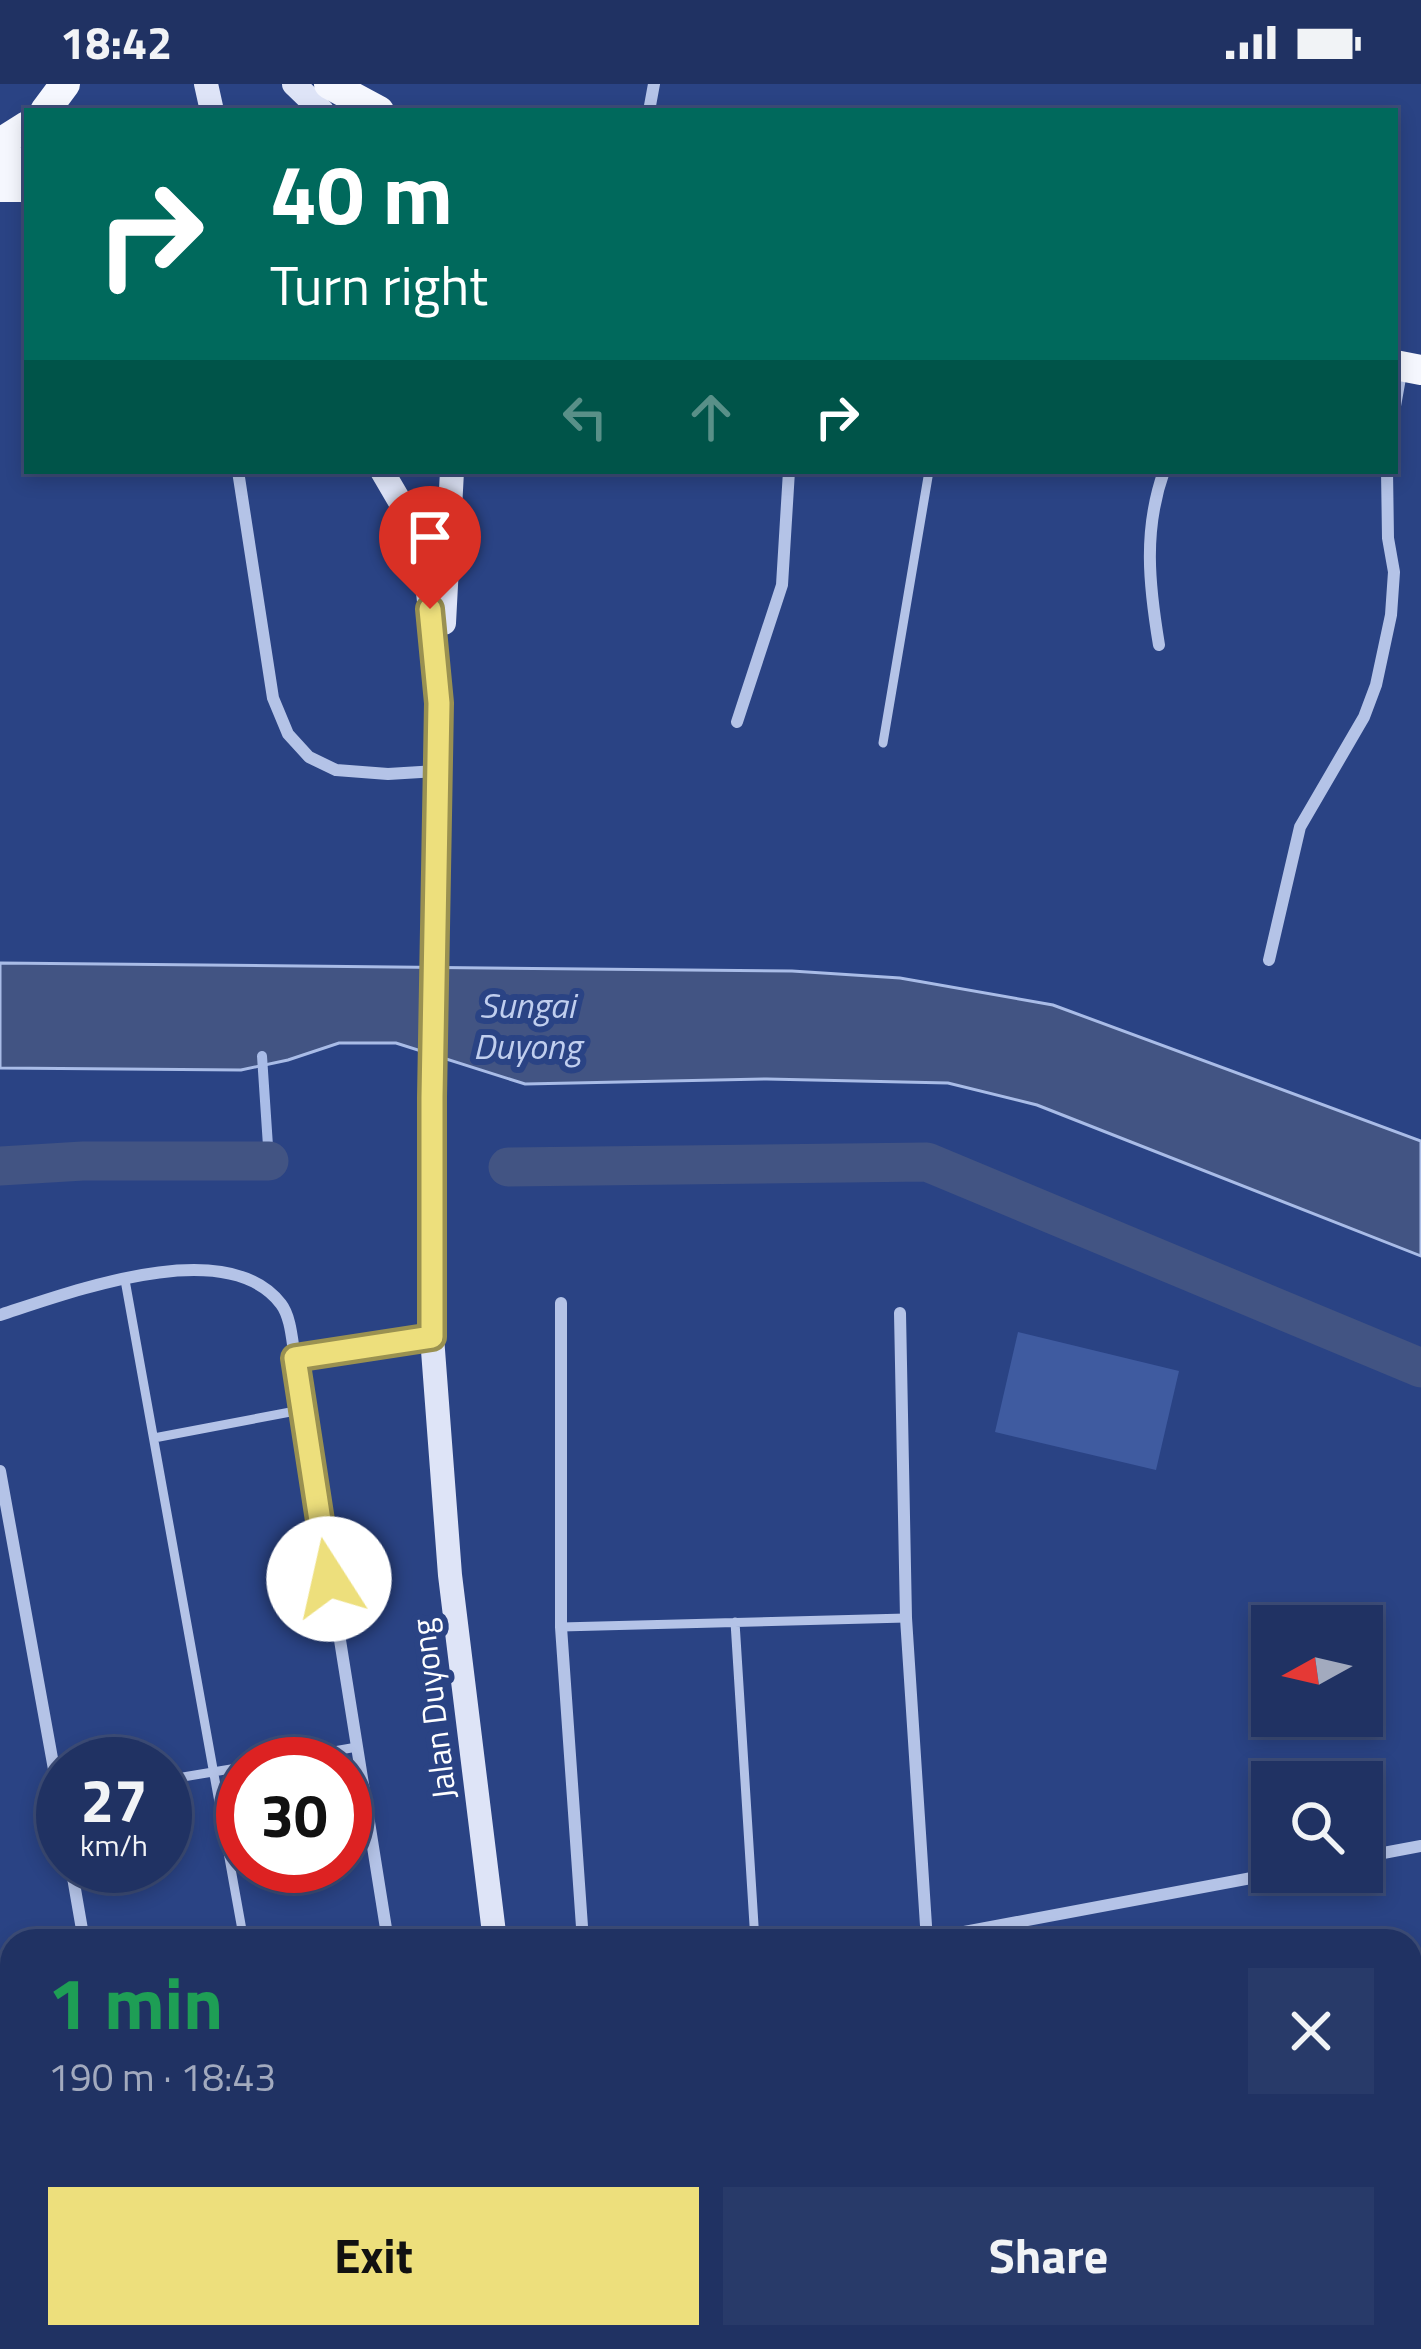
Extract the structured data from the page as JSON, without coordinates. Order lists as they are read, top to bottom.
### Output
{
  "streets": {
    "main road": ["Jalan Duyong"]
  },
  "water": ["Sungai Duyong"],
  "north": "left",
  "page": {
    "status": "18:42",
    "turn": ["40 m", "Turn right"],
    "speed": "27 km/h",
    "limit": "30",
    "heading": ["1 min", "190 m · 18:43"],
    "buttons": ["Exit", "Share"]
  }
}
